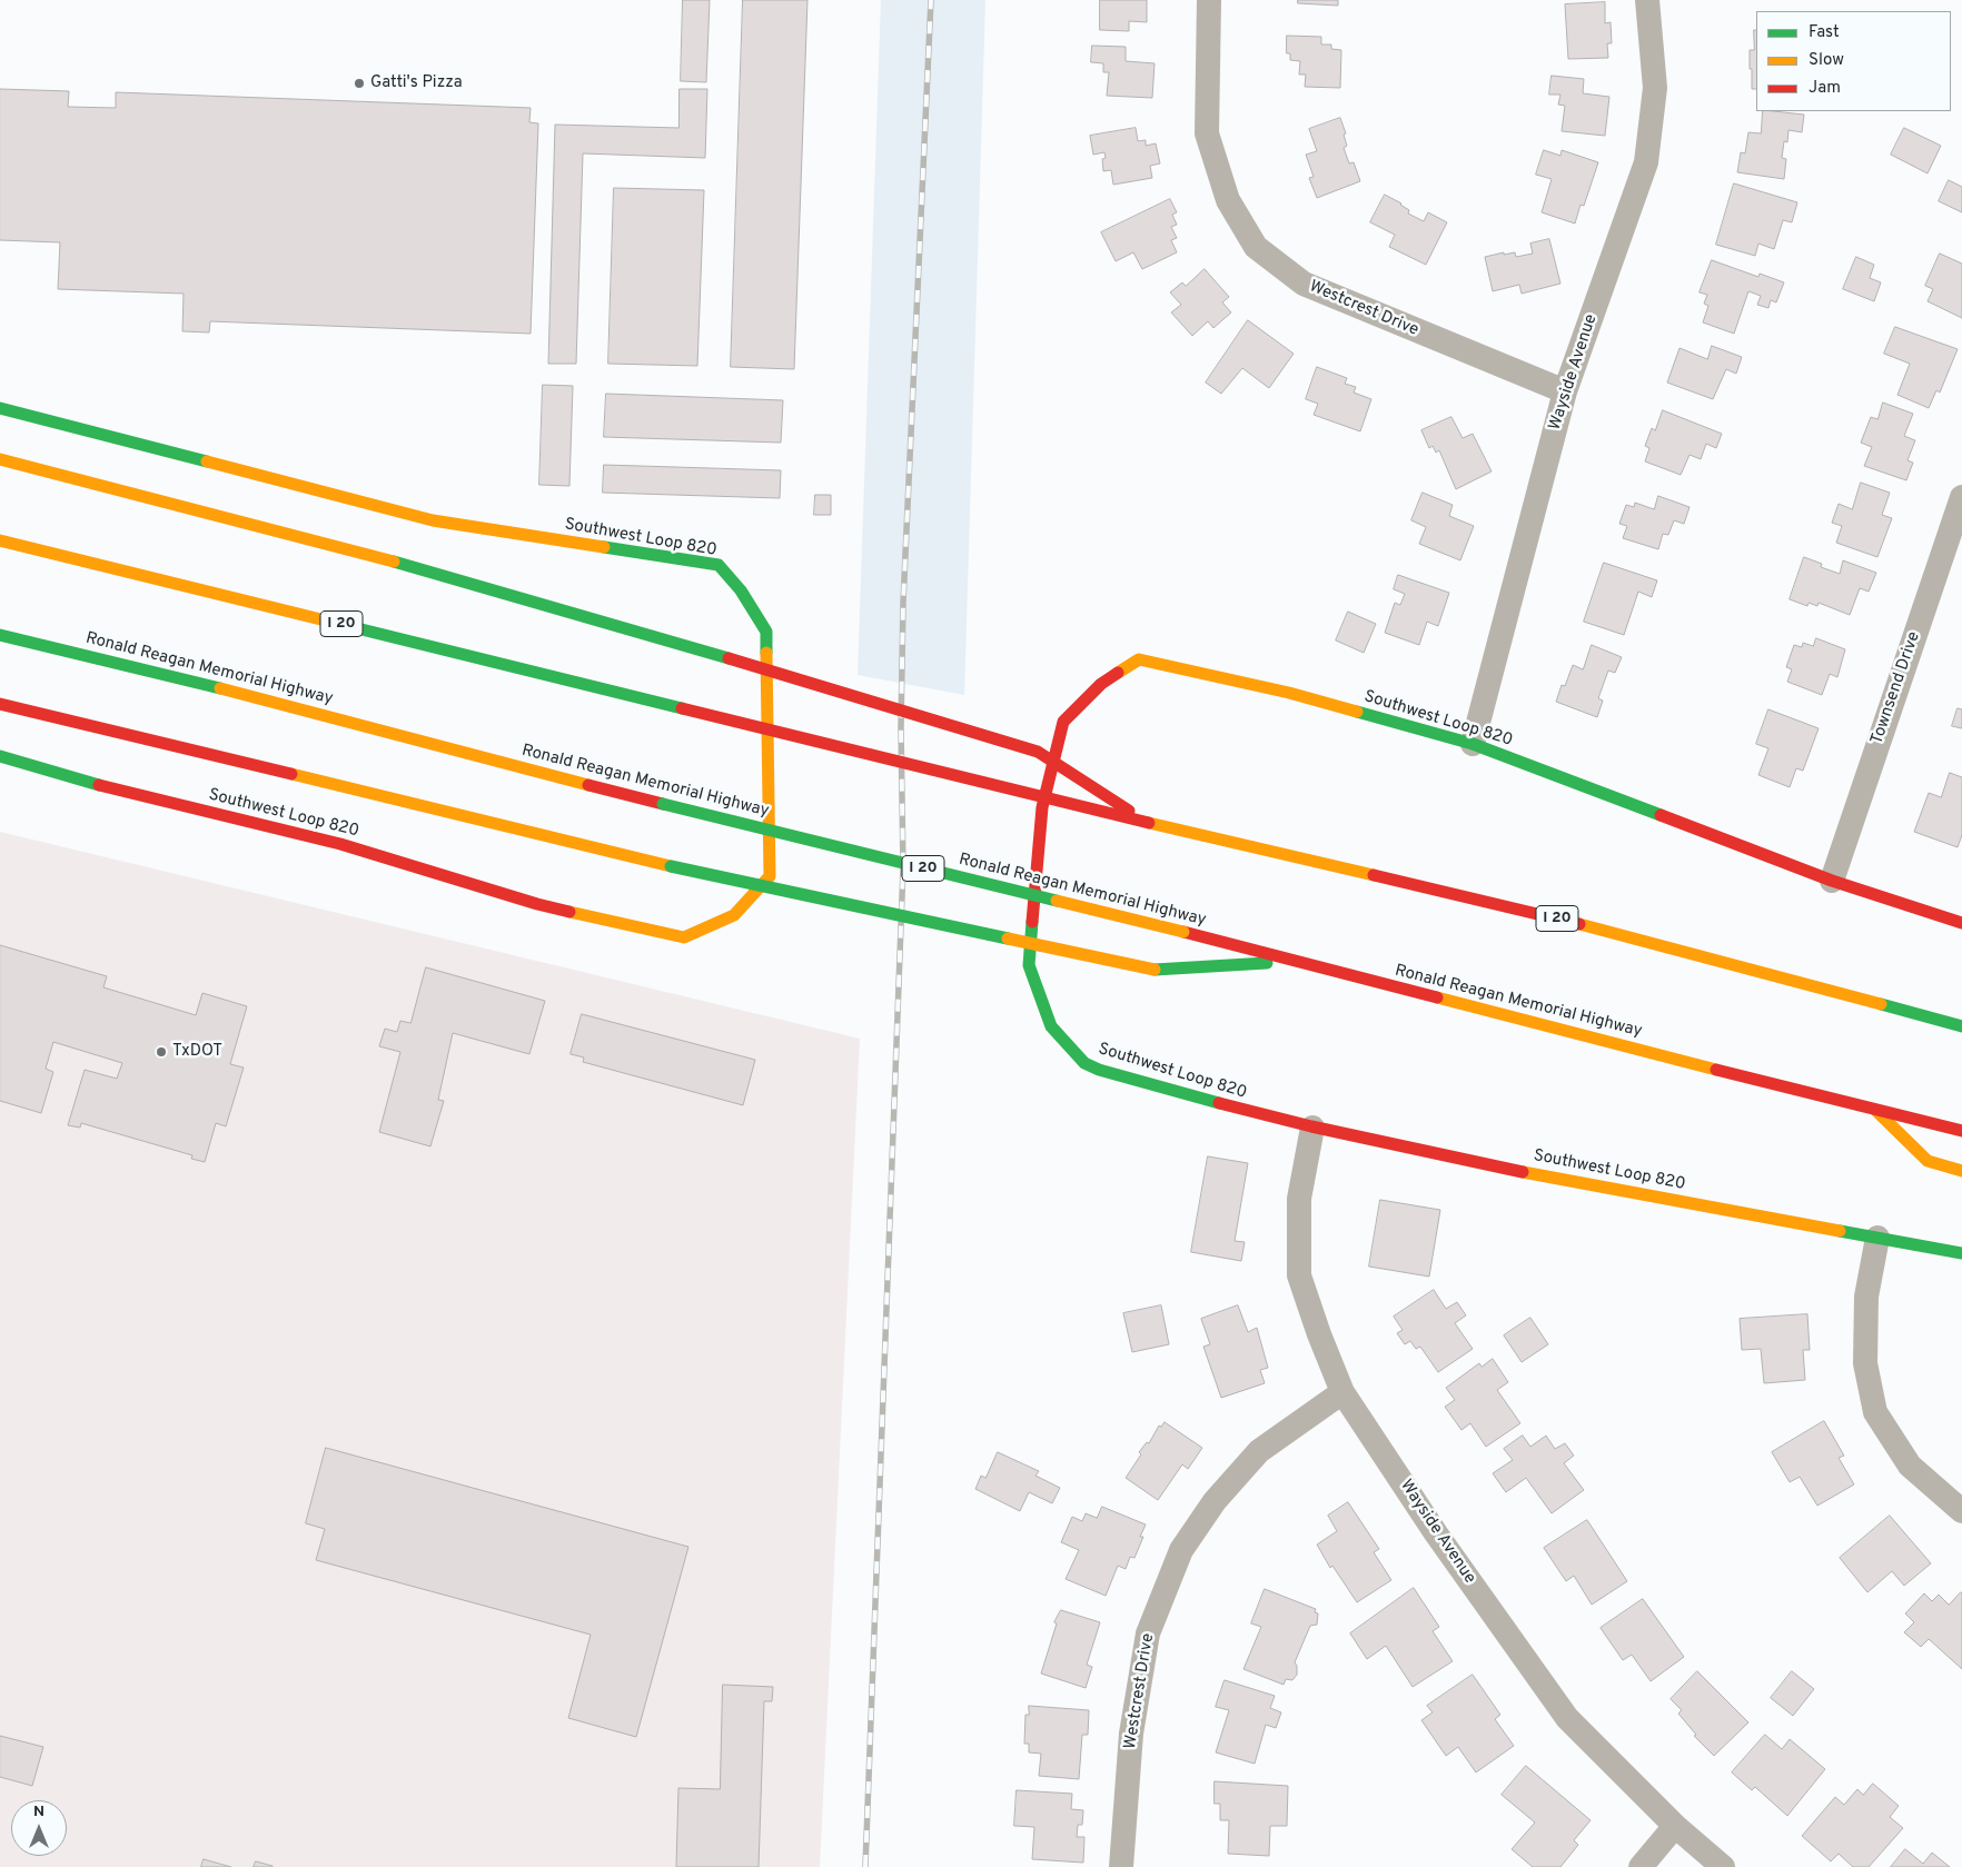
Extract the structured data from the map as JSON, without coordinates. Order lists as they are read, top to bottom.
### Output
{
  "streets": {
    "main road": ["Southwest Loop 820", "I 20", "Ronald Reagan Memorial Highway"],
    "street": ["Westcrest Drive", "Wayside Avenue", "Townsend Drive"]
  },
  "crossings": [
    ["Westcrest Drive", "Wayside Avenue"],
    ["Wayside Avenue", "Southwest Loop 820"],
    ["Southwest Loop 820", "Townsend Drive"]
  ],
  "places": ["Gatti's Pizza", "TxDOT"],
  "legend": ["Fast", "Slow", "Jam"],
  "north": "top"
}
